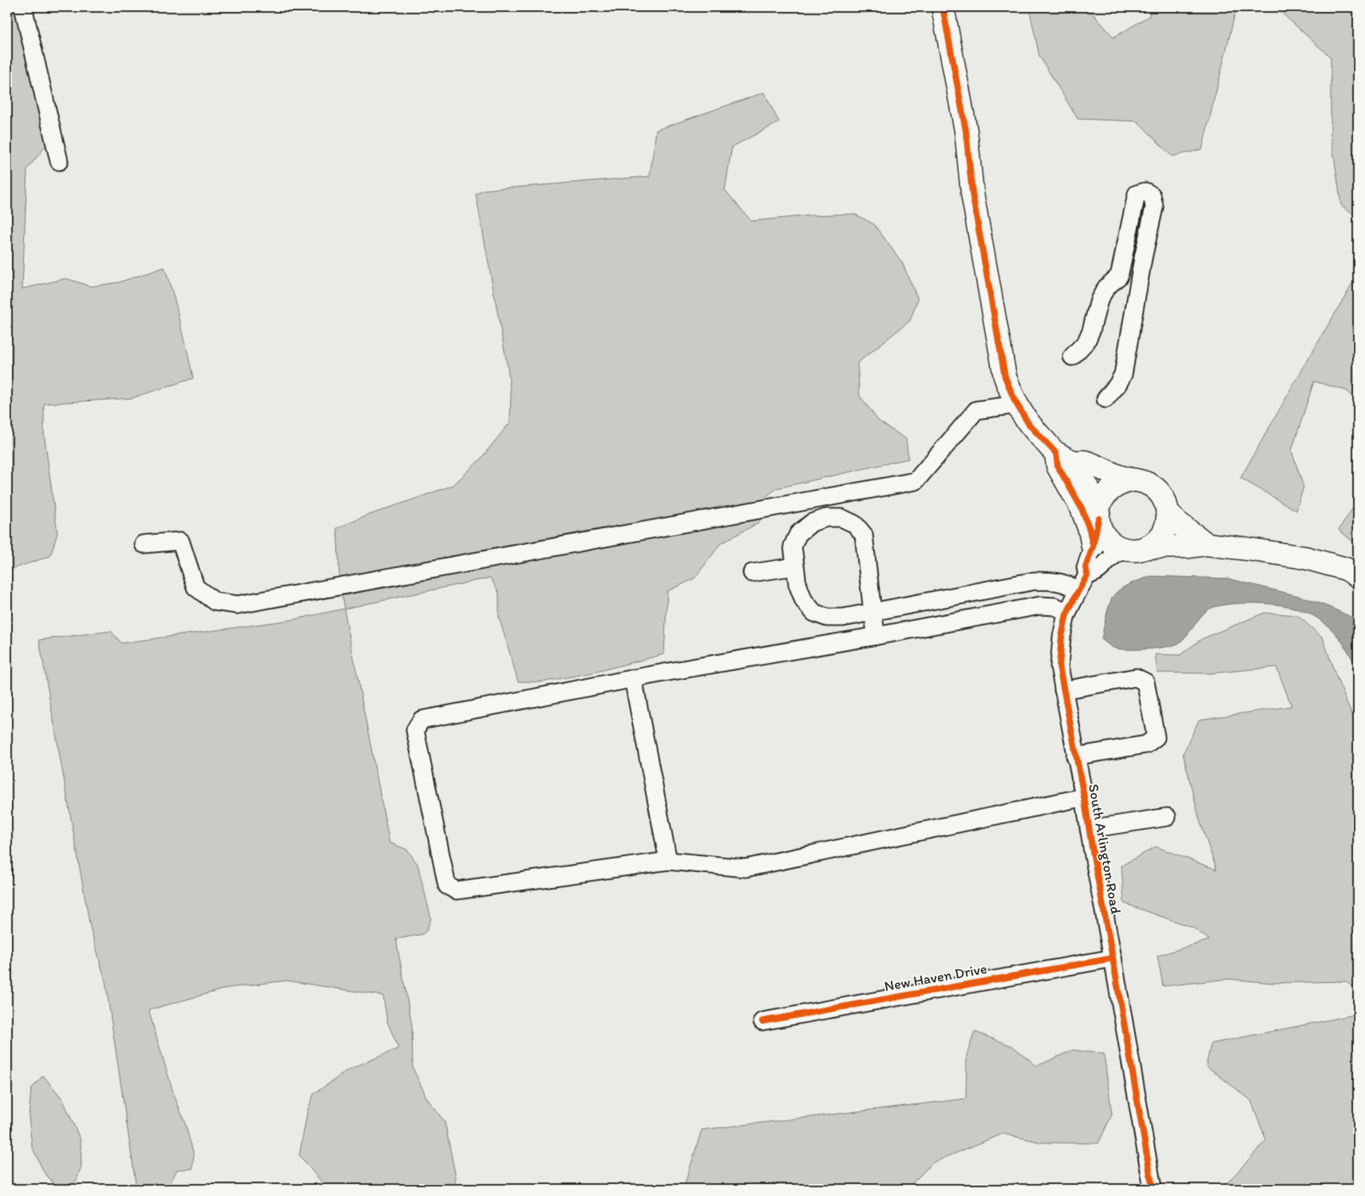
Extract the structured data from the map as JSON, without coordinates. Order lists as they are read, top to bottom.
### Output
{
  "streets": {
    "street": ["South Arlington Road", "New Haven Drive"]
  },
  "crossings": [
    ["South Arlington Road", "New Haven Drive"]
  ]
}
